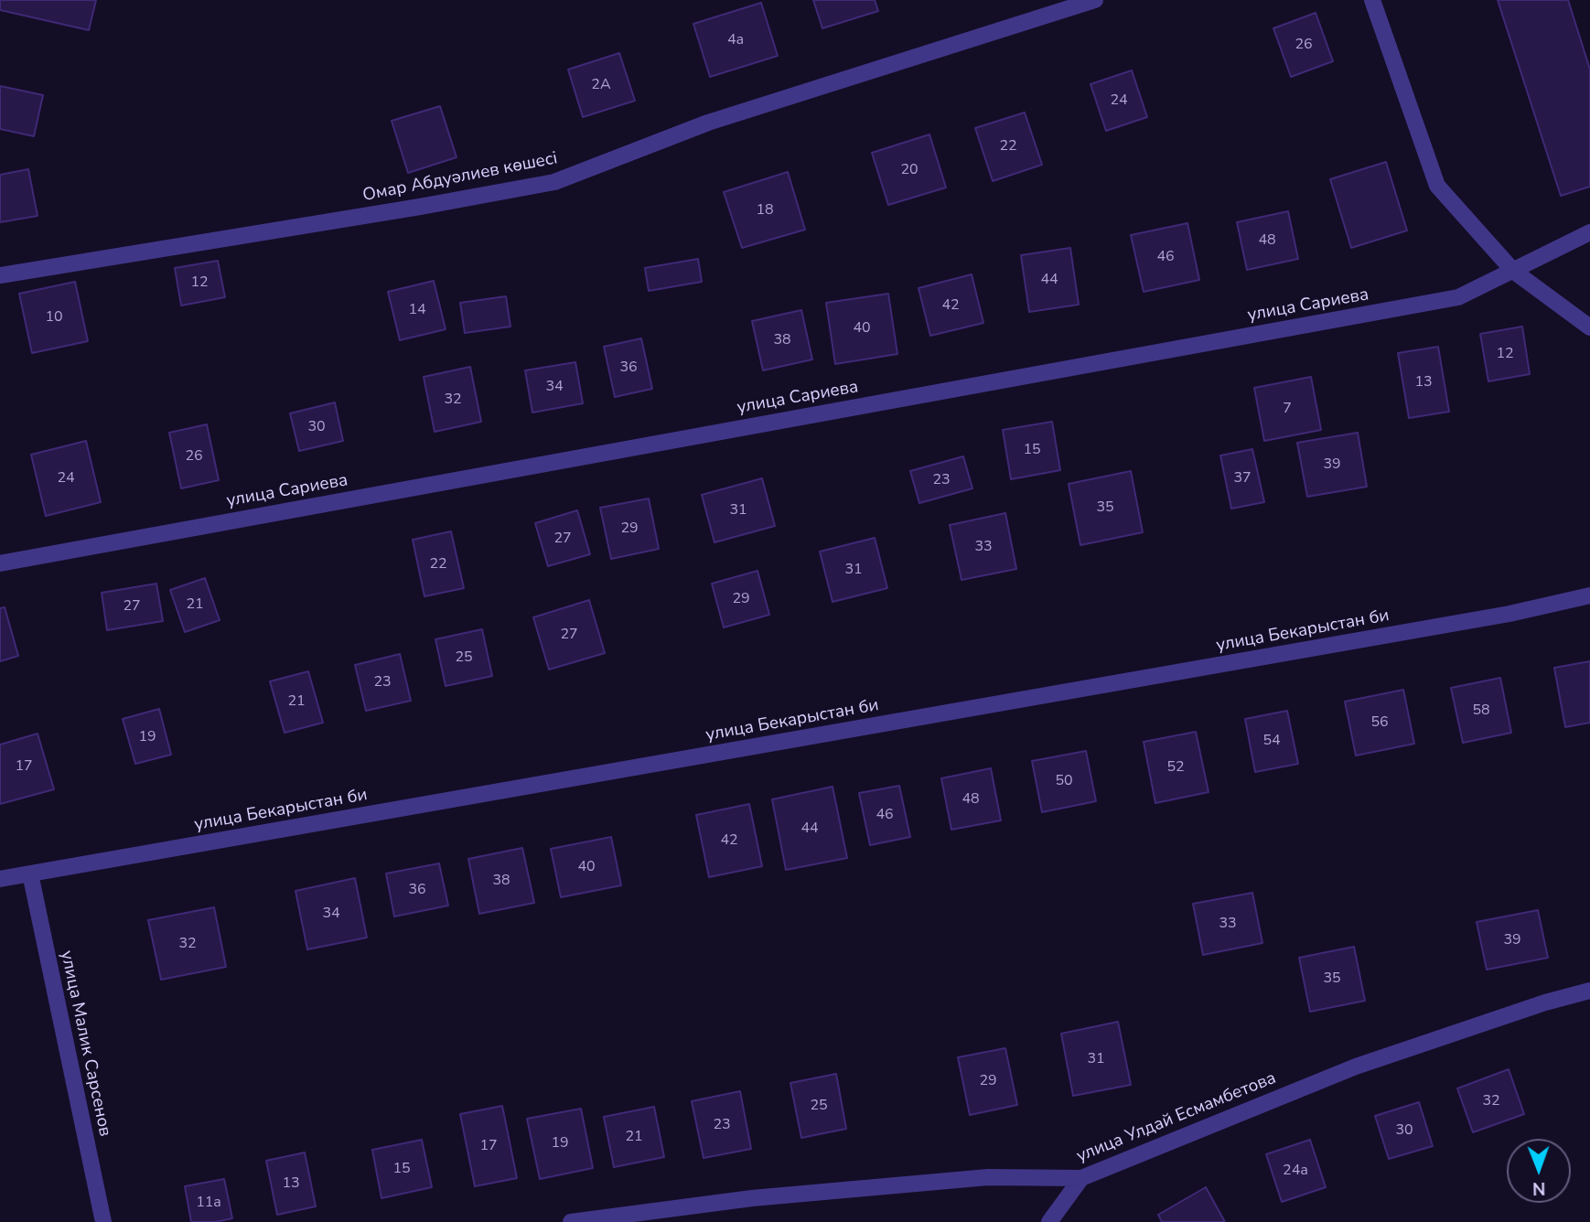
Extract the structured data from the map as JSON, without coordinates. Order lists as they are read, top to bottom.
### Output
{
  "streets": {
    "street": [
      "Омар Абдуәлиев көшесі",
      "улица Сариева",
      "улица Бекарыстан би",
      "улица Малик Сарсенов",
      "улица Улдай Есмамбетова"
    ]
  },
  "crossings": [
    ["улица Бекарыстан би", "улица Малик Сарсенов"]
  ],
  "house_numbers": [
    "4а",
    "26",
    "2А",
    "24",
    "22",
    "20",
    "18",
    "48",
    "46",
    "44",
    "12",
    "42",
    "14",
    "10",
    "40",
    "38",
    "12",
    "36",
    "13",
    "34",
    "32",
    "7",
    "30",
    "15",
    "26",
    "39",
    "24",
    "37",
    "23",
    "35",
    "31",
    "29",
    "27",
    "33",
    "22",
    "31",
    "29",
    "21",
    "27",
    "27",
    "25",
    "23",
    "21",
    "58",
    "56",
    "19",
    "54",
    "17",
    "52",
    "50",
    "48",
    "46",
    "44",
    "42",
    "40",
    "38",
    "36",
    "34",
    "33",
    "39",
    "32",
    "35",
    "31",
    "29",
    "32",
    "25",
    "23",
    "30",
    "21",
    "19",
    "17",
    "15",
    "24а",
    "13",
    "11a"
  ],
  "north": "bottom"
}
